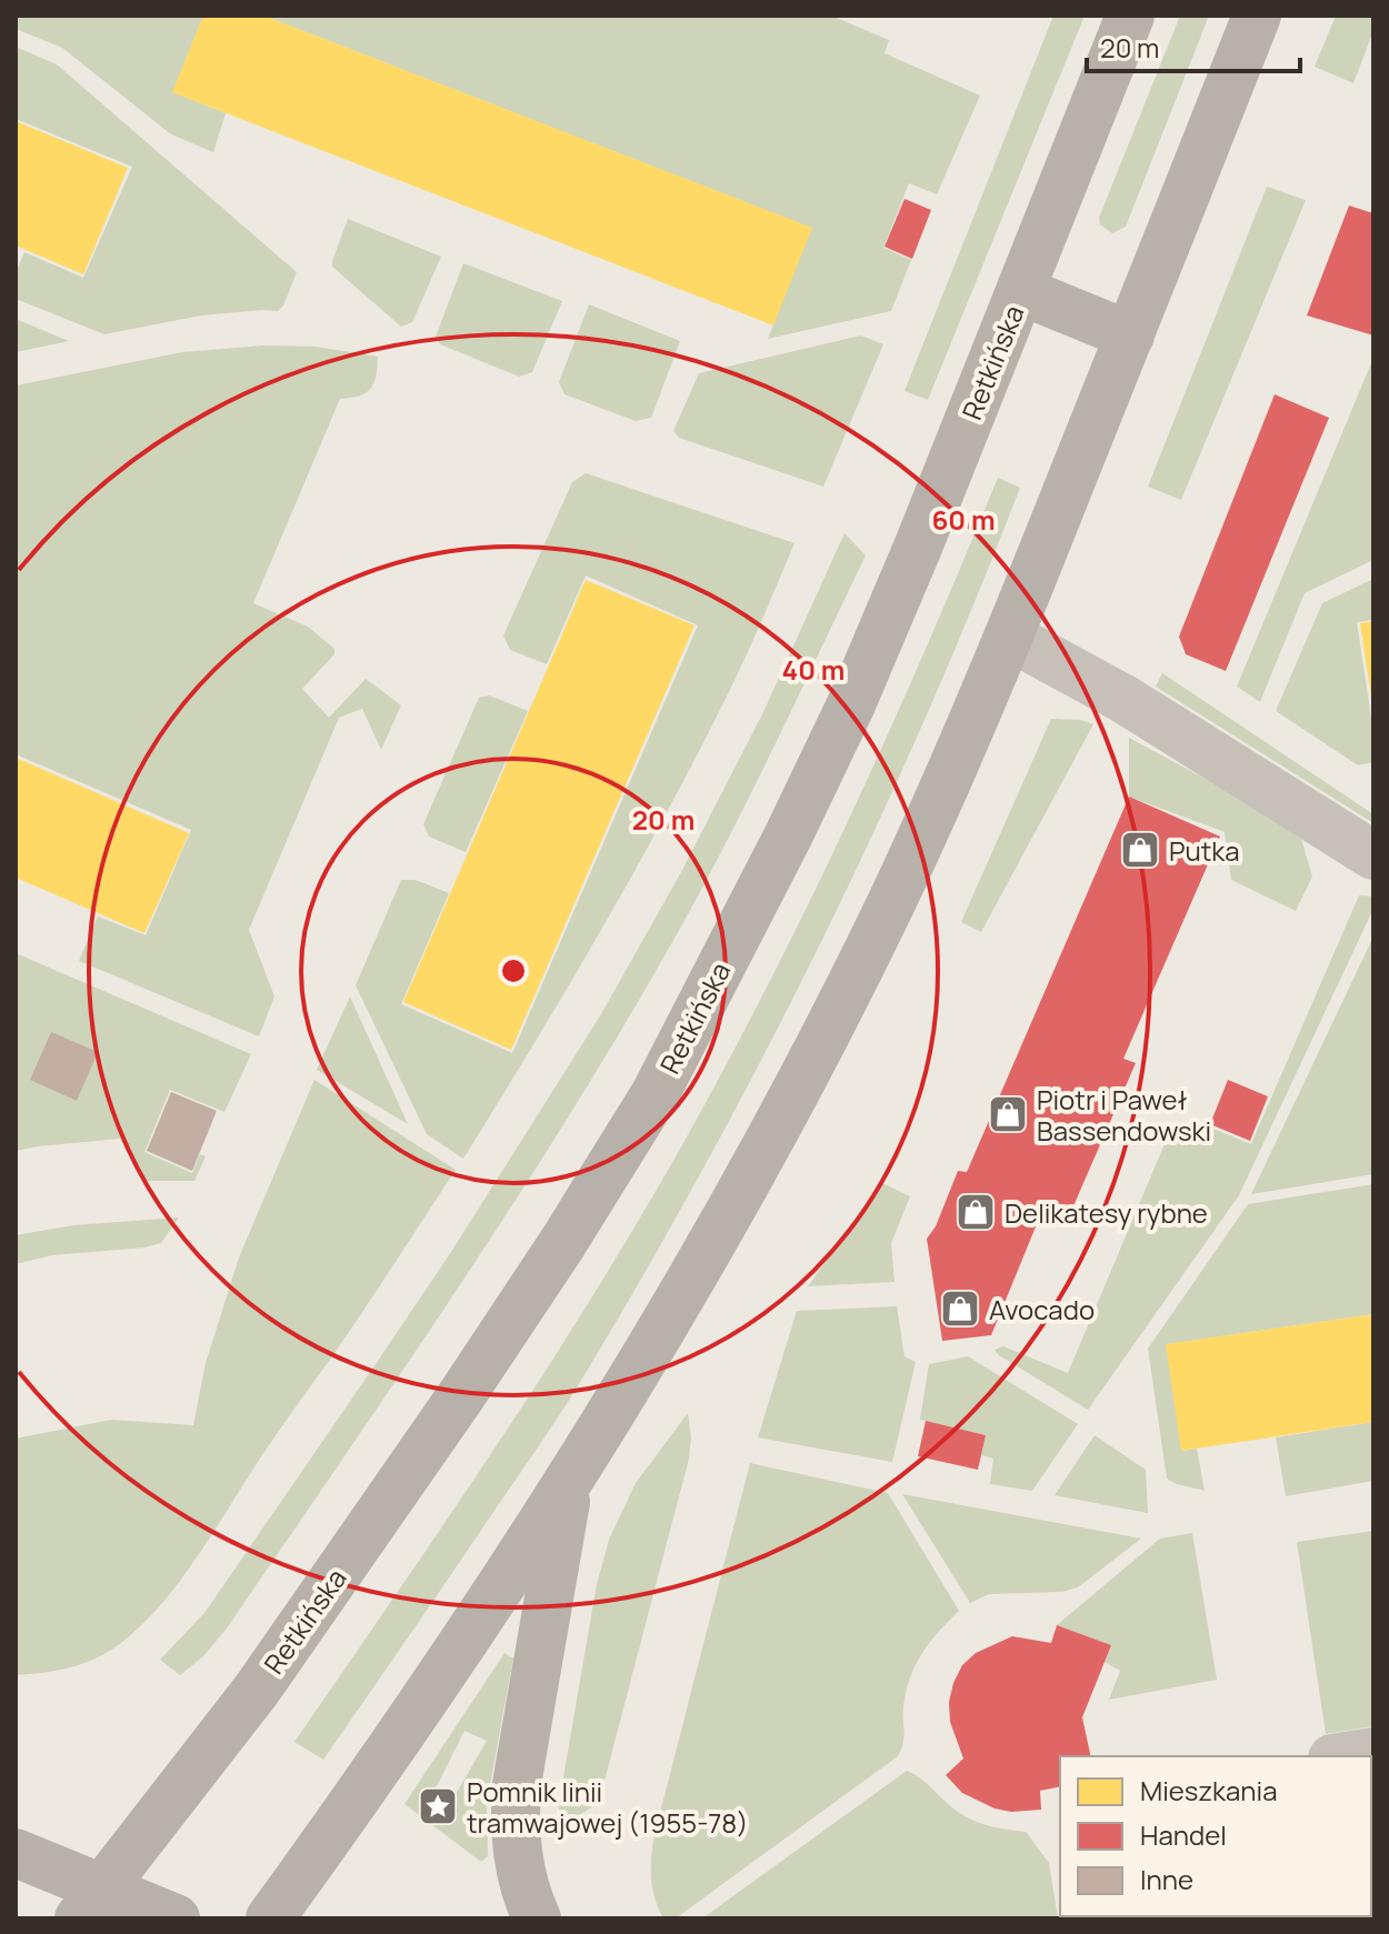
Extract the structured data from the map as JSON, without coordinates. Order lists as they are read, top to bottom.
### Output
{
  "streets": {
    "street": ["Retkińska"]
  },
  "places": {
    "shop": [
      "Putka",
      "Piotr i Paweł Bassendowski",
      "Delikatesy rybne",
      "Avocado"
    ],
    "place": ["Pomnik linii tramwajowej (1955-78)"]
  },
  "legend": ["Mieszkania", "Handel", "Inne"],
  "scale_bar": "20 m",
  "rings": ["60 m", "40 m", "20 m"]
}
